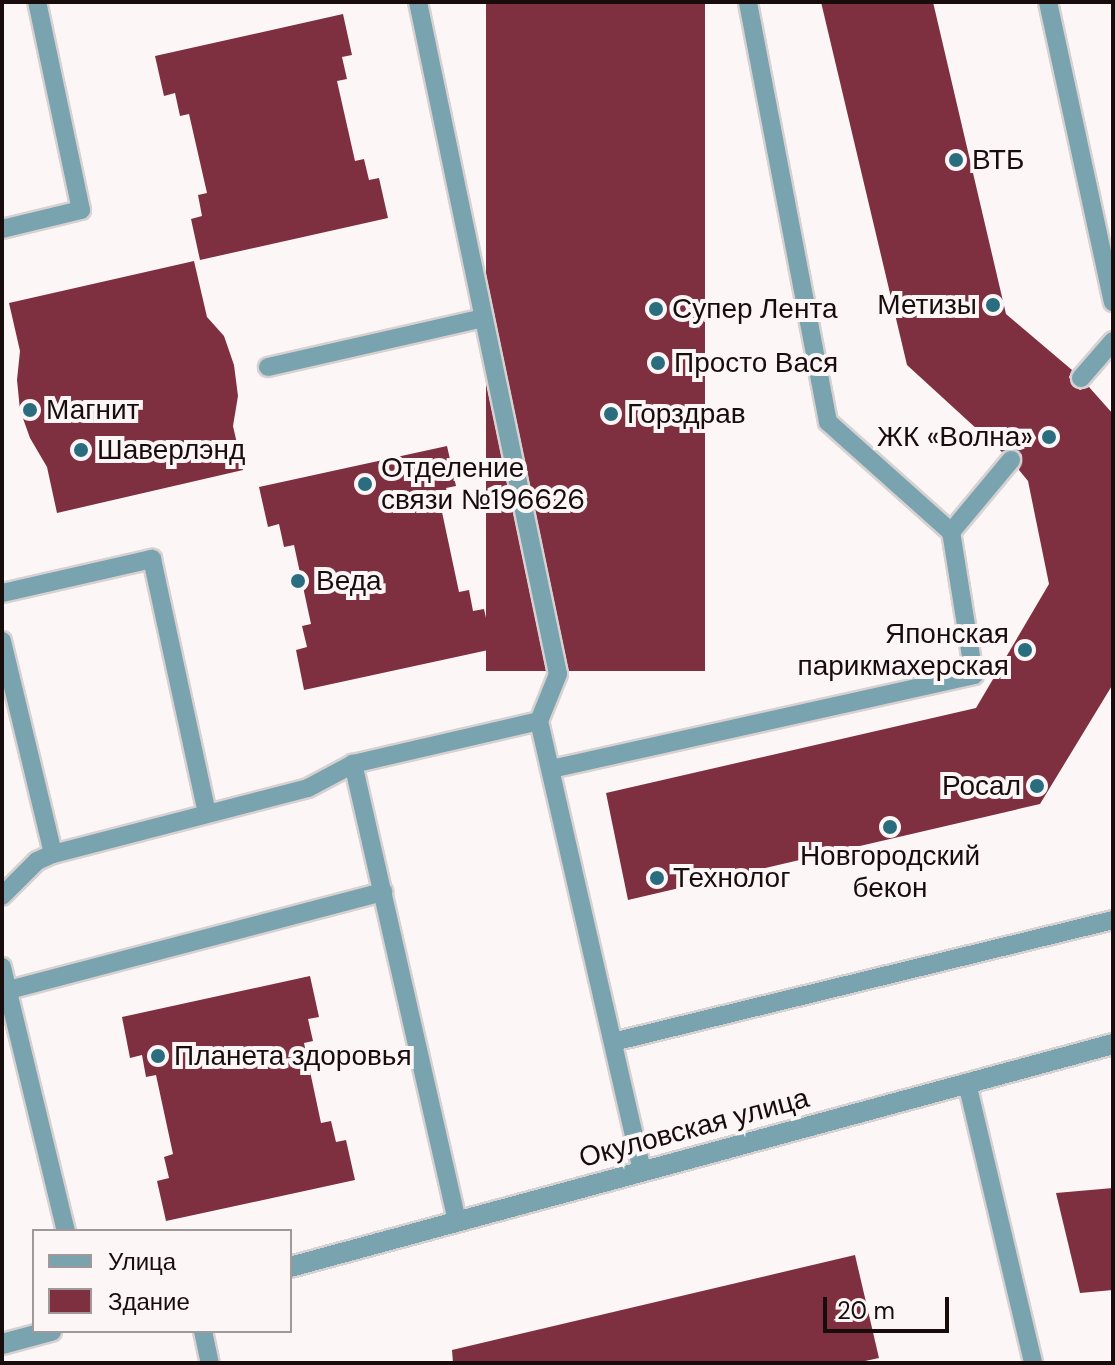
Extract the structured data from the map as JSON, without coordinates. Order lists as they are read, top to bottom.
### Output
{
  "streets": {
    "street": ["Окуловская улица"]
  },
  "places": [
    "ВТБ",
    "Метизы",
    "Супер Лента",
    "Просто Вася",
    "Магнит",
    "Горздрав",
    "ЖК «Волна»",
    "Шаверлэнд",
    "Отделение связи №196626",
    "Веда",
    "Японская парикмахерская",
    "Росал",
    "Новгородский бекон",
    "Технолог",
    "Планета здоровья"
  ],
  "legend": ["Улица", "Здание"],
  "scale_bar": "20 m"
}
